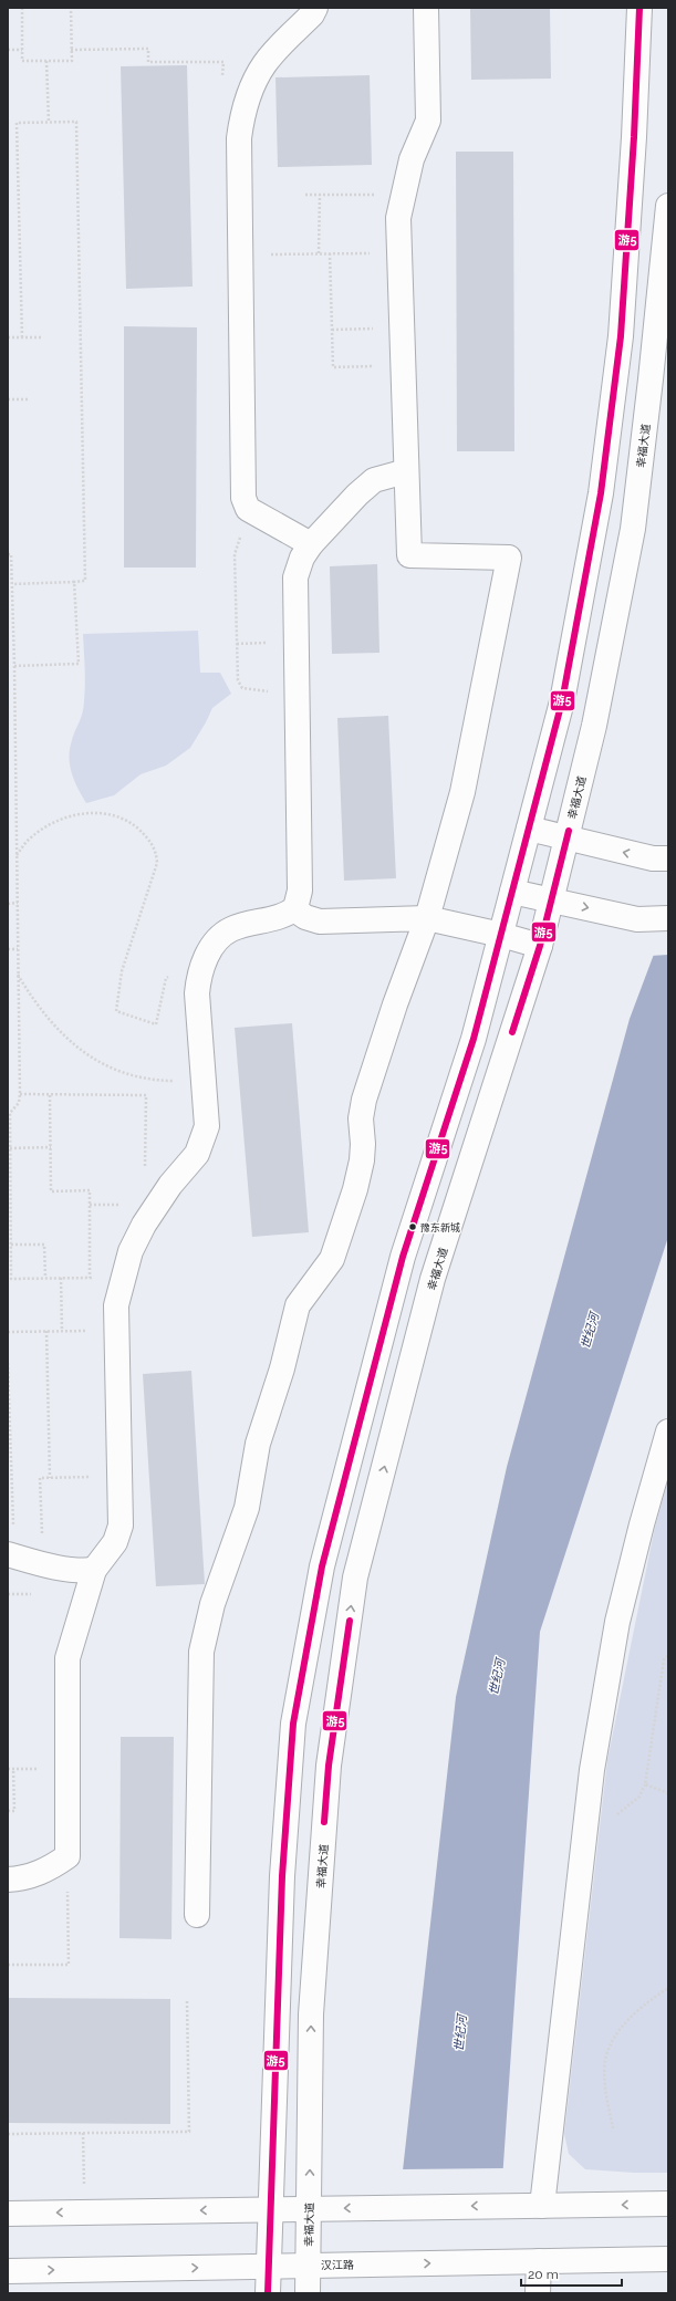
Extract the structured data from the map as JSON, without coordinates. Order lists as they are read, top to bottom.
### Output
{
  "streets": {
    "main road": ["幸福大道", "汉江路"]
  },
  "crossings": [
    ["幸福大道", "汉江路"]
  ],
  "water": ["世纪河"],
  "places": ["豫东新城"],
  "lines": ["transit line 游5"],
  "scale_bar": "20 m"
}
